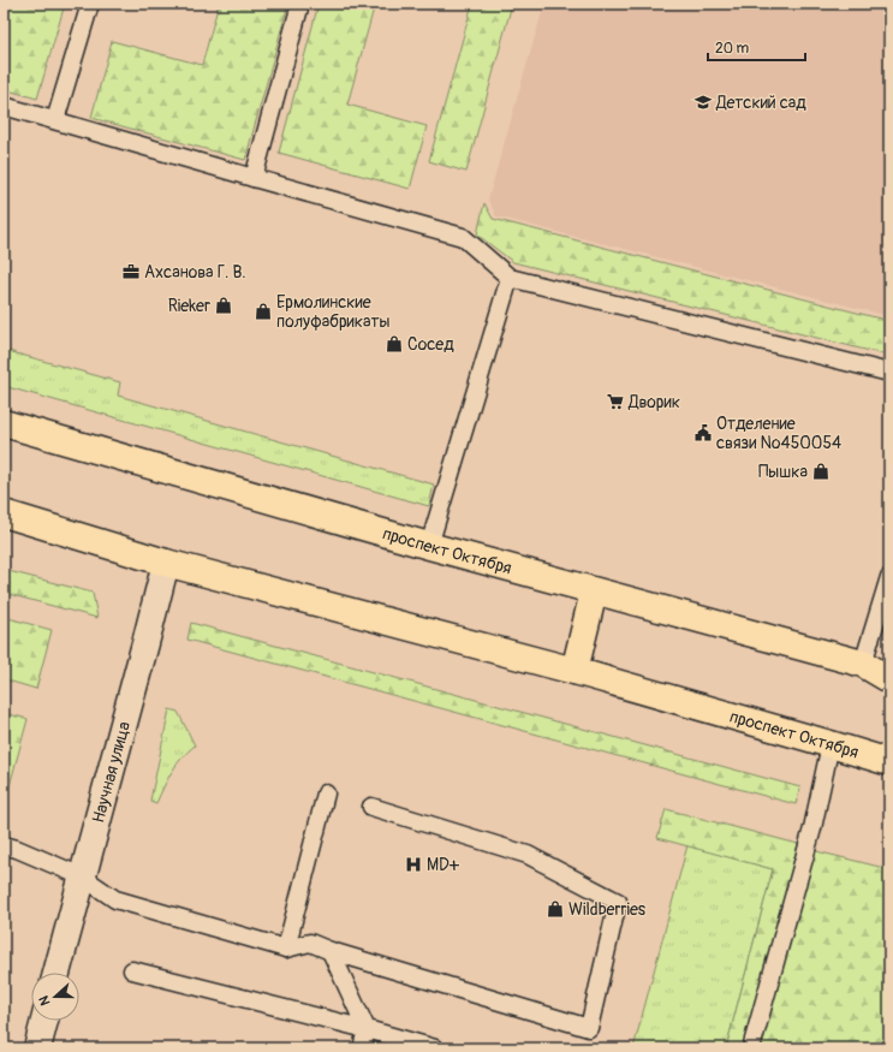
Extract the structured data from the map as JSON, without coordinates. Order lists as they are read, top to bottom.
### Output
{
  "streets": {
    "main road": ["проспект Октября"],
    "street": ["Научная улица"]
  },
  "crossings": [
    ["проспект Октября", "Научная улица"]
  ],
  "places": {
    "school or university": ["Детский сад"],
    "office": ["Ахсанова Г. В."],
    "shop": [
      "Rieker",
      "Ермолинские полуфабрикаты",
      "Сосед",
      "Пышка",
      "Wildberries"
    ],
    "supermarket": ["Дворик"],
    "public building": ["Отделение связи №450054"],
    "hospital": ["MD+"]
  },
  "scale_bar": "20 m",
  "north": "left"
}
